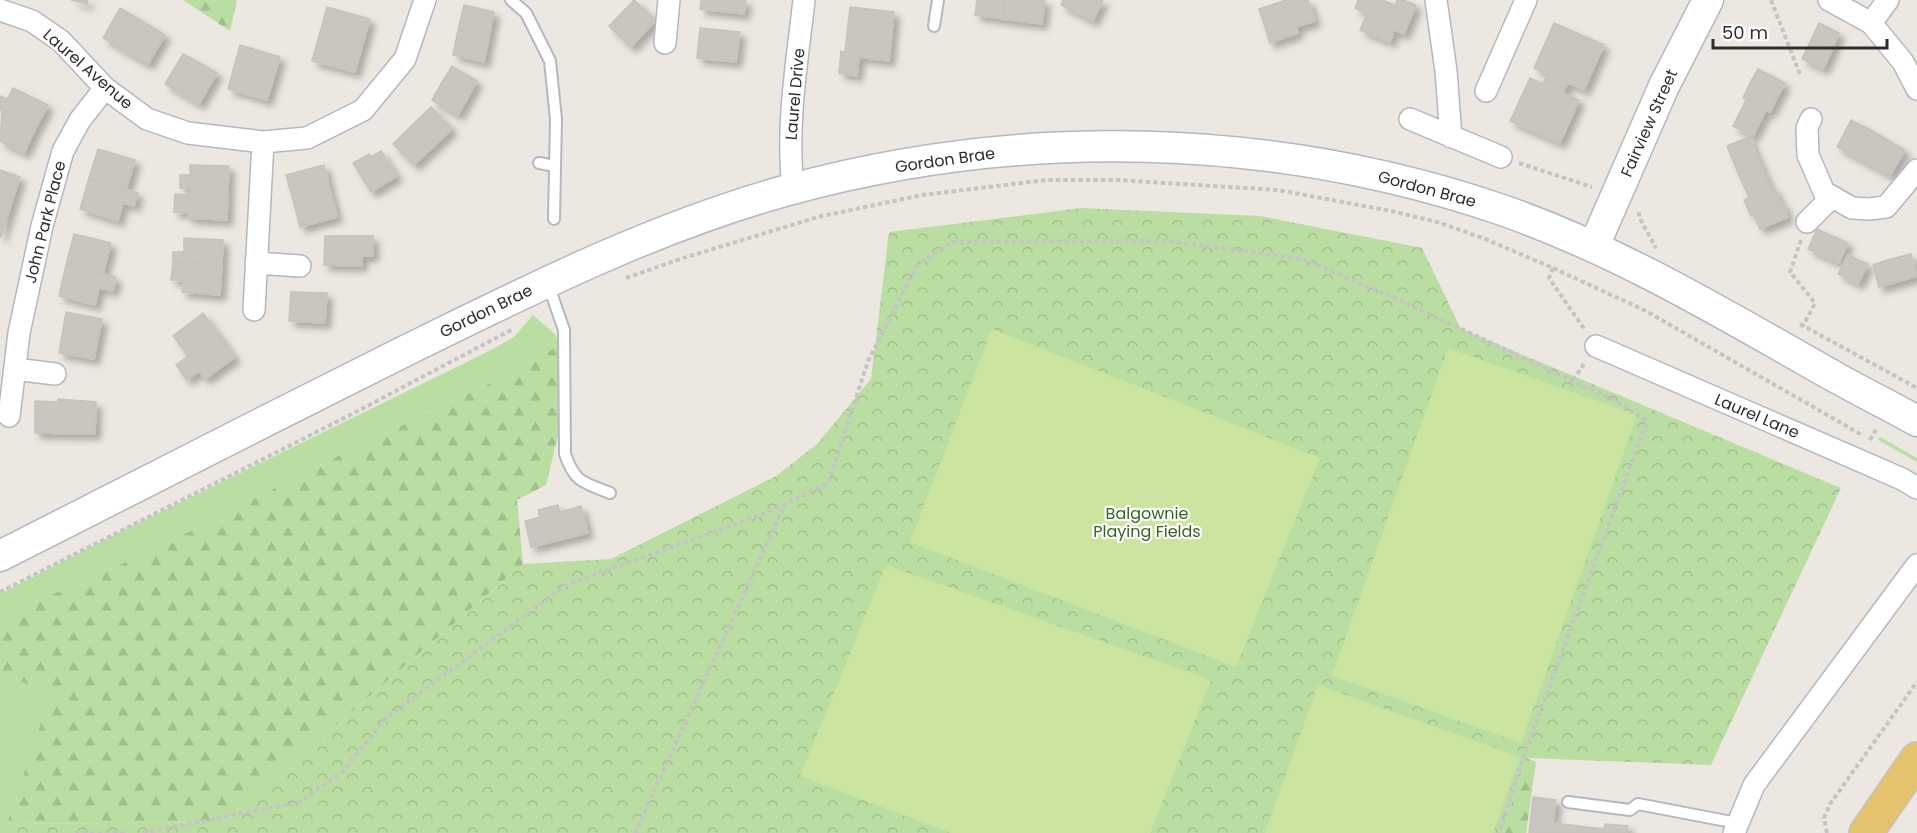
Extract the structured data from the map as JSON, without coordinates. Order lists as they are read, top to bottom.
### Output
{
  "streets": {
    "main road": ["Fairview Street", "Gordon Brae"],
    "street": [
      "Laurel Avenue",
      "Laurel Drive",
      "John Park Place",
      "Laurel Lane"
    ]
  },
  "crossings": [
    ["Laurel Avenue", "John Park Place"],
    ["Laurel Drive", "Gordon Brae"],
    ["Fairview Street", "Gordon Brae"]
  ],
  "parks": ["Balgownie Playing Fields"],
  "scale_bar": "50 m"
}
